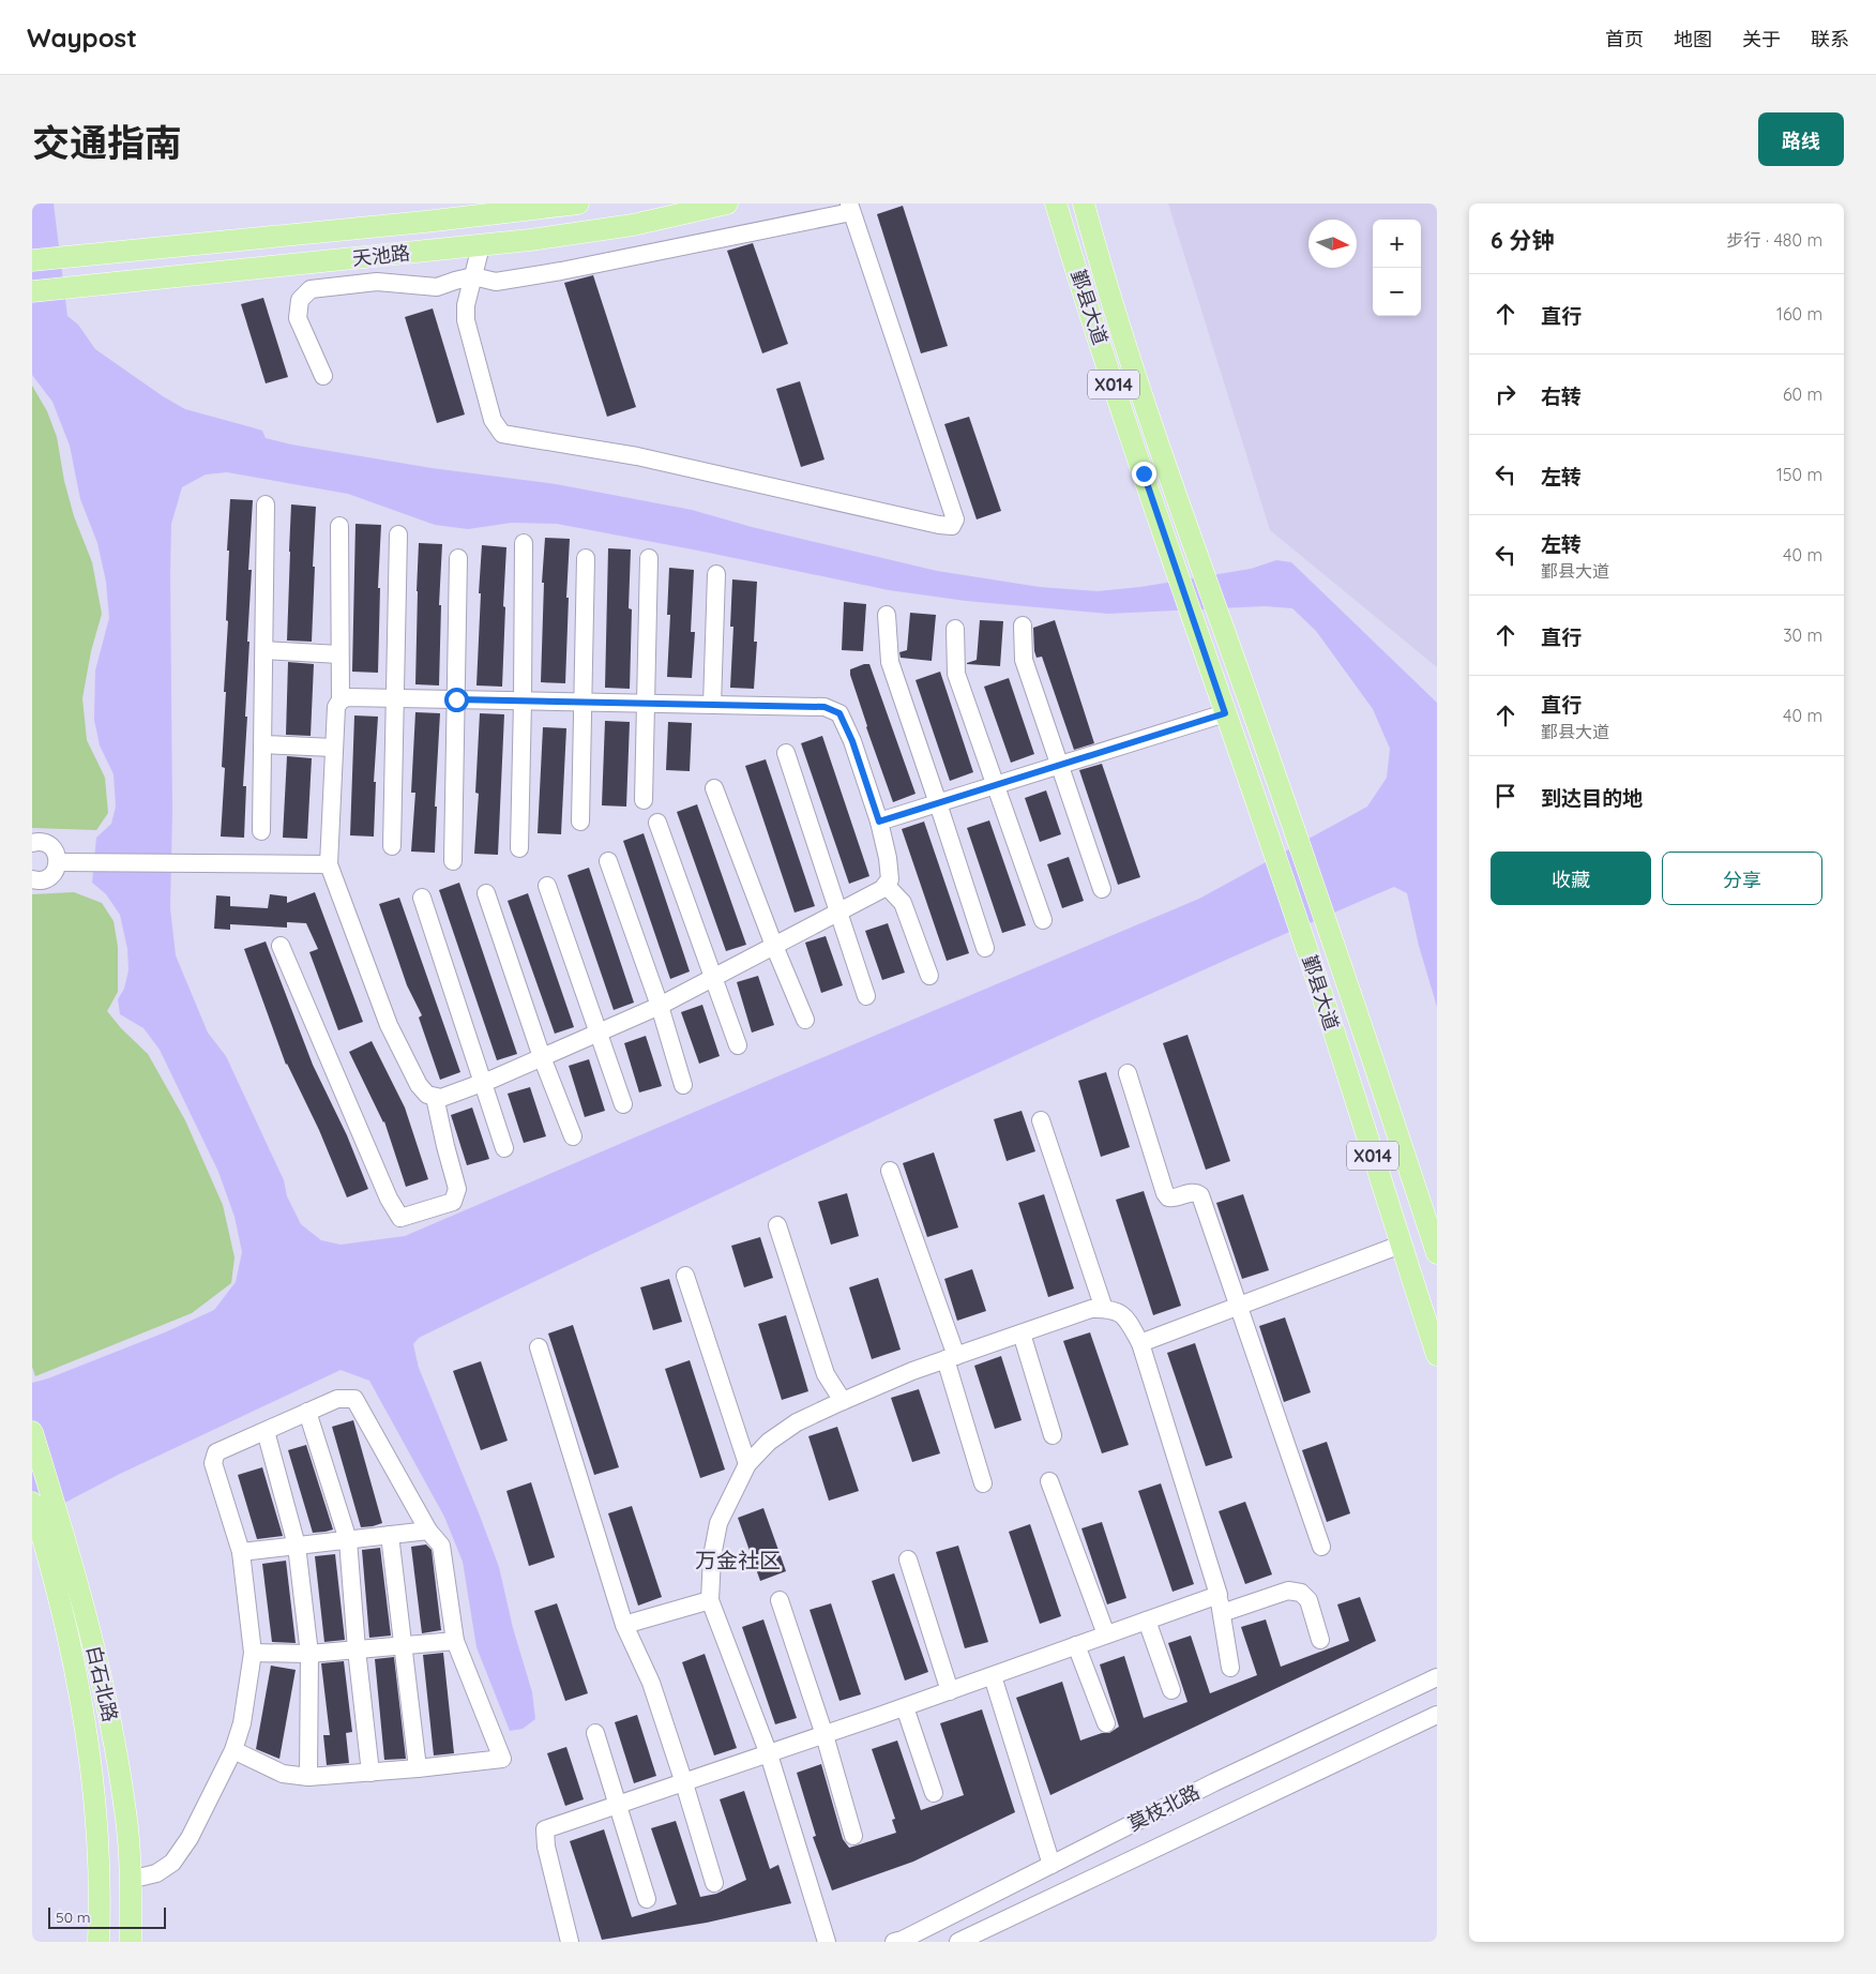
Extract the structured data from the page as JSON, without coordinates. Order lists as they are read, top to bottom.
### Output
{
  "streets": {
    "main road": [
      "天池路",
      "鄞县大道",
      "X014",
      "白石北路"
    ],
    "street": ["莫枝北路"]
  },
  "districts": ["万金社区"],
  "scale_bar": "50 m",
  "north": "right",
  "page": {
    "header": "Waypost",
    "nav": [
      "首页",
      "地图",
      "关于",
      "联系"
    ],
    "title": "交通指南",
    "buttons": [
      "路线",
      ["收藏", "分享"]
    ],
    "heading": ["6 分钟", "步行 · 480 m"],
    "map_buttons": ["+", "−"],
    "list": [
      ["直行", "160 m"],
      ["右转", "60 m"],
      ["左转", "150 m"],
      ["左转", "鄞县大道", "40 m"],
      ["直行", "30 m"],
      ["直行", "鄞县大道", "40 m"],
      "到达目的地"
    ],
    "scale": "50 m"
  }
}
